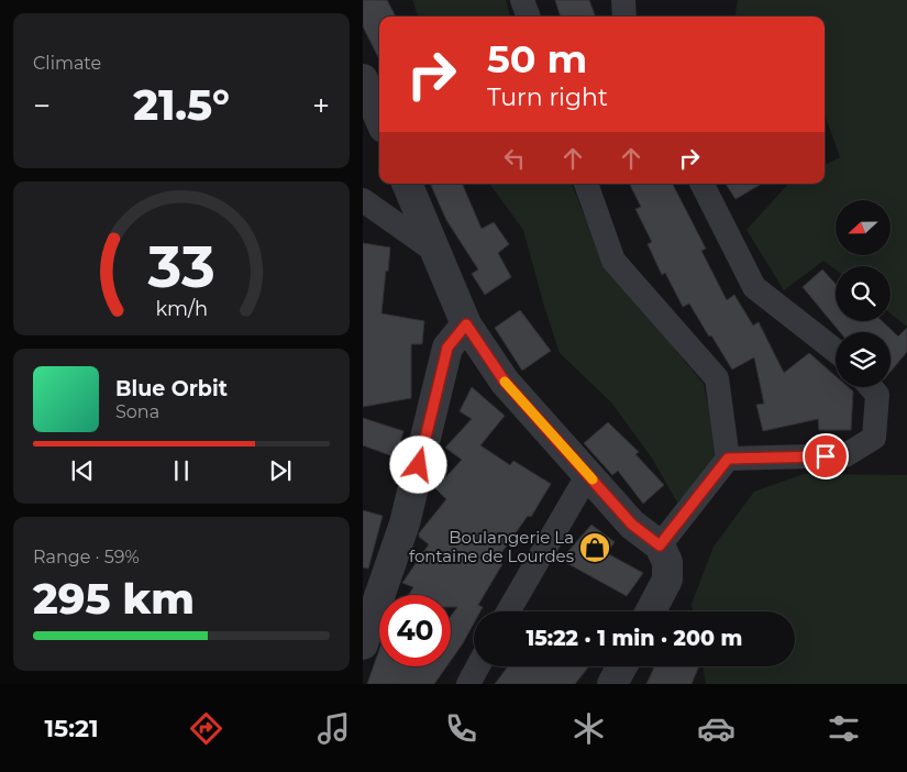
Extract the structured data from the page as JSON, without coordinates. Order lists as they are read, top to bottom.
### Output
{
  "places": {
    "shop": ["Boulangerie La fontaine de Lourdes"]
  },
  "north": "left",
  "page": {
    "tile": [
      "Climate",
      ["Range · 59%", "295 km"]
    ],
    "turn": ["50 m", "Turn right"],
    "heat": ["−", "21.5°", "+"],
    "song": ["Blue Orbit", "Sona"],
    "limit": "40",
    "trip": "15:22 · 1 min · 200 m",
    "tabs": "15:21",
    "gauge": ["33", "km/h"]
  }
}
